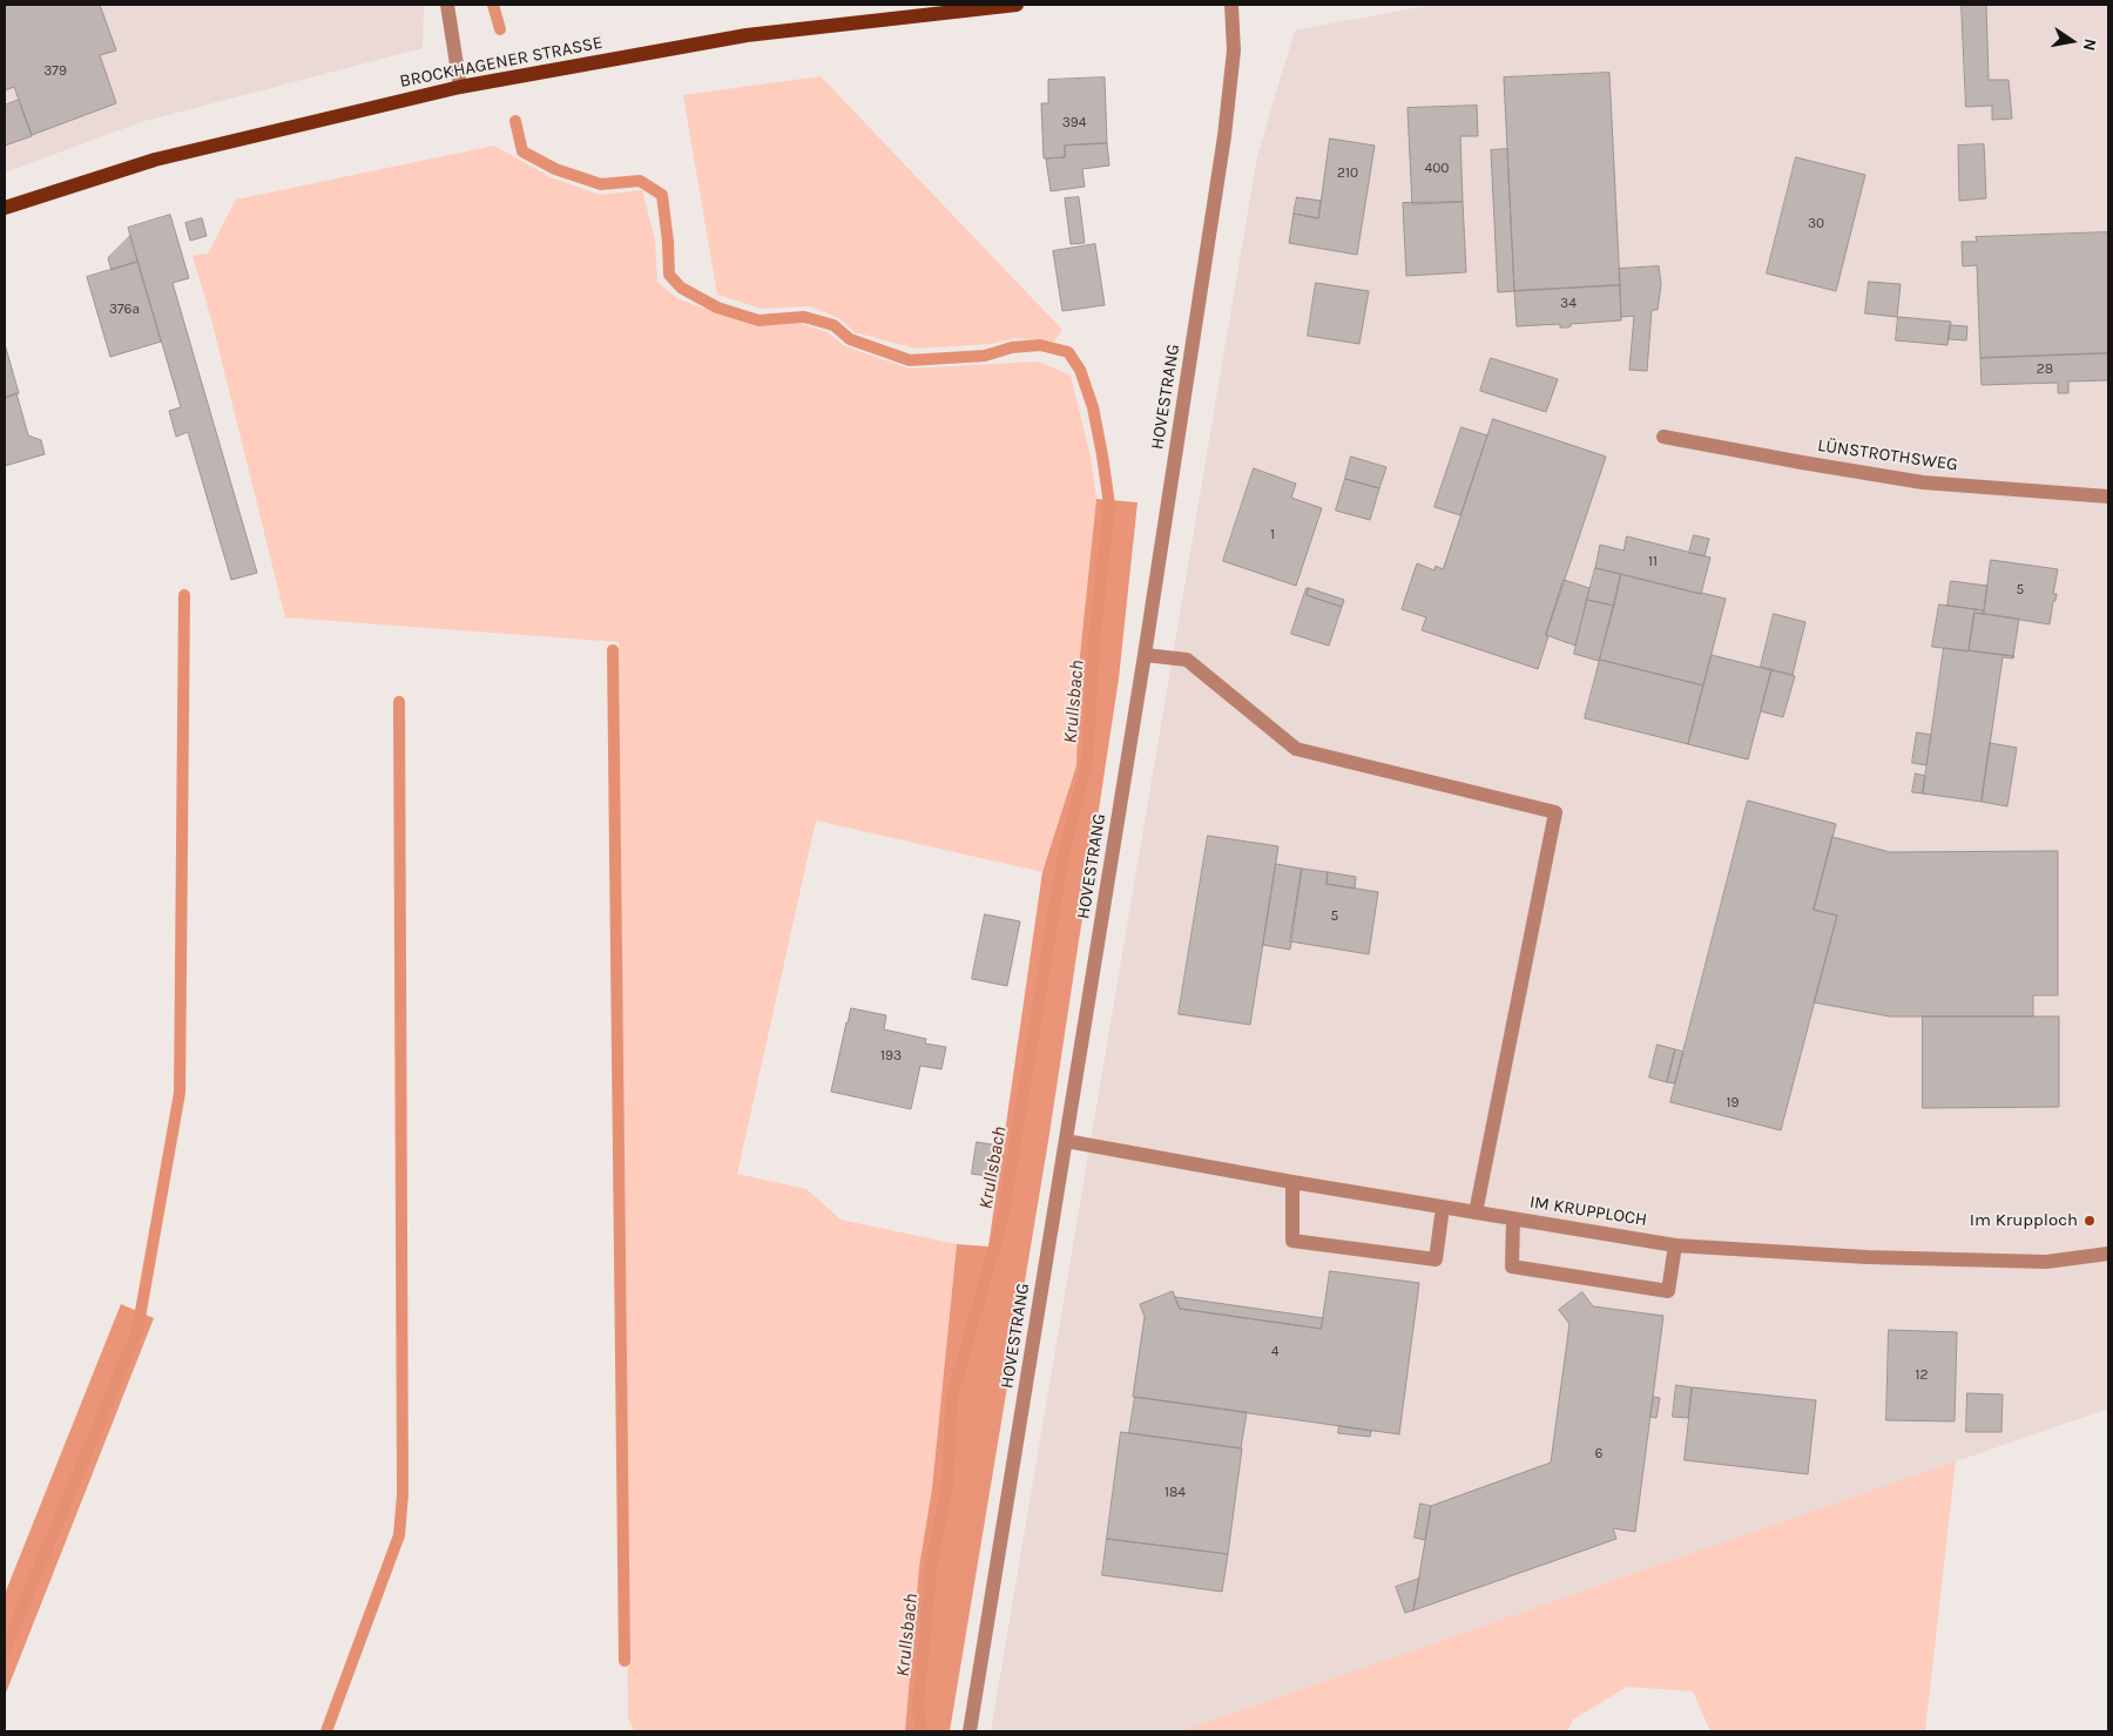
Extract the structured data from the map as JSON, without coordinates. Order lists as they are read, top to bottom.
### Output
{
  "streets": {
    "main road": ["BROCKHAGENER STRASSE"],
    "street": ["HOVESTRANG", "LÜNSTROTHSWEG", "IM KRUPPLOCH"]
  },
  "crossings": [
    ["HOVESTRANG", "IM KRUPPLOCH"]
  ],
  "water": ["Krullsbach"],
  "places": ["Im Krupploch"],
  "house_numbers": [
    "379",
    "394",
    "400",
    "210",
    "30",
    "34",
    "376a",
    "28",
    "1",
    "11",
    "5",
    "5",
    "193",
    "19",
    "4",
    "12",
    "6",
    "184"
  ],
  "north": "right"
}
